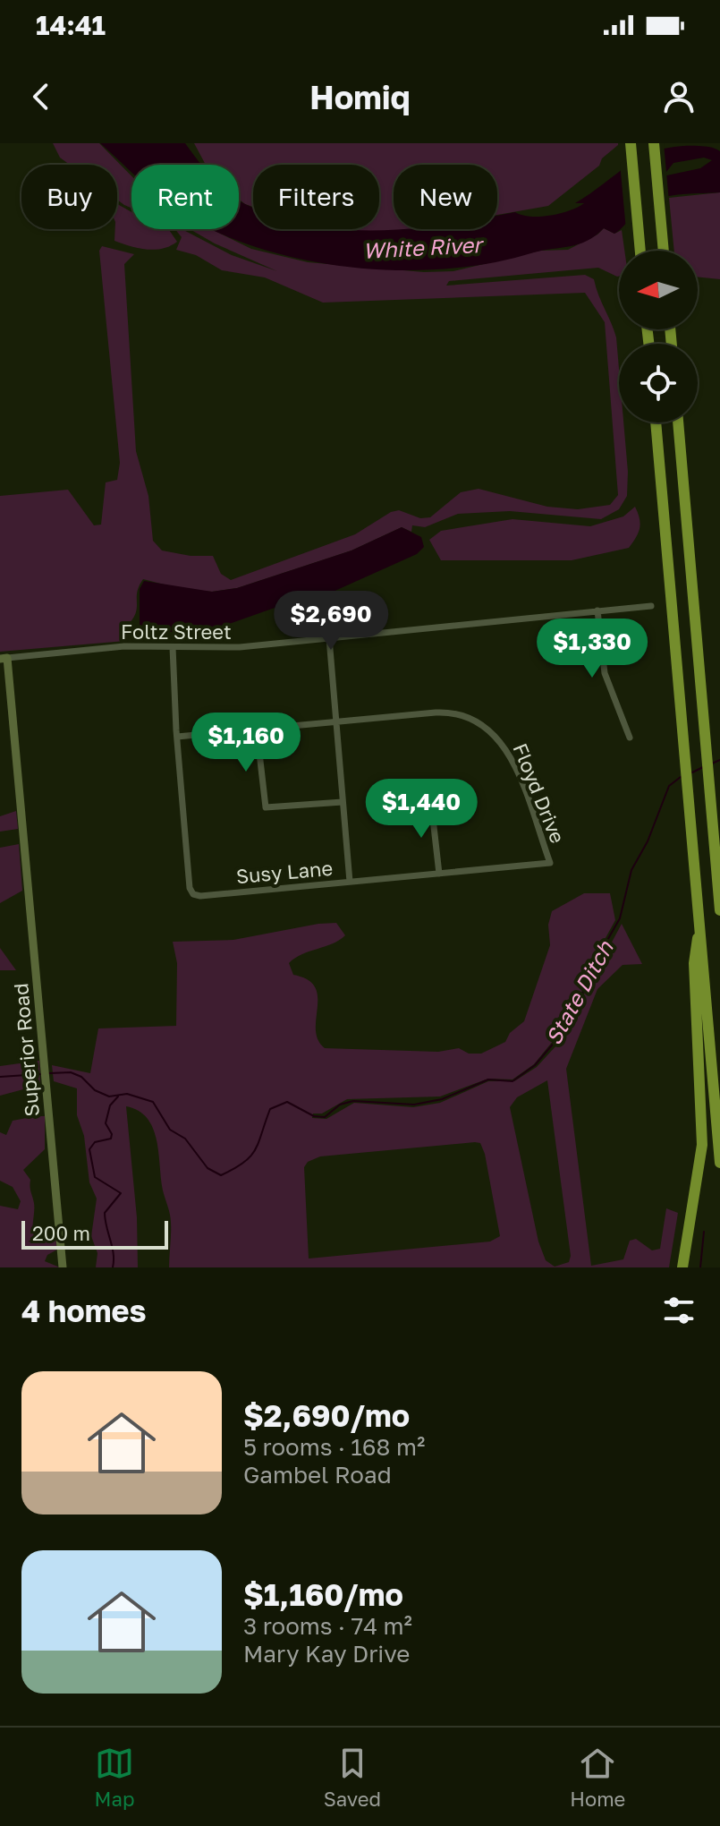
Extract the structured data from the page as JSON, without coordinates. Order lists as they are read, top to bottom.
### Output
{
  "streets": {
    "street": [
      "Foltz Street",
      "Floyd Drive",
      "Susy Lane",
      "Superior Road"
    ]
  },
  "crossings": [
    ["Foltz Street", "Superior Road"],
    ["Floyd Drive", "Susy Lane"]
  ],
  "water": ["White River", "State Ditch"],
  "scale_bar": "200 m",
  "north": "left",
  "page": {
    "status": "14:41",
    "header": "Homiq",
    "chip": [
      "Buy",
      "Rent",
      "Filters",
      "New"
    ],
    "price": [
      "$2,690",
      "$1,330",
      "$1,160",
      "$1,440"
    ],
    "scale": "200 m",
    "heading": "4 homes",
    "list": [
      {
        "name": "$2,690/mo",
        "note": "5 rooms · 168 m² · Gambel Road"
      },
      {
        "name": "$1,160/mo",
        "note": "3 rooms · 74 m² · Mary Kay Drive"
      }
    ],
    "tabs": ["Map", "Saved", "Home"]
  }
}
